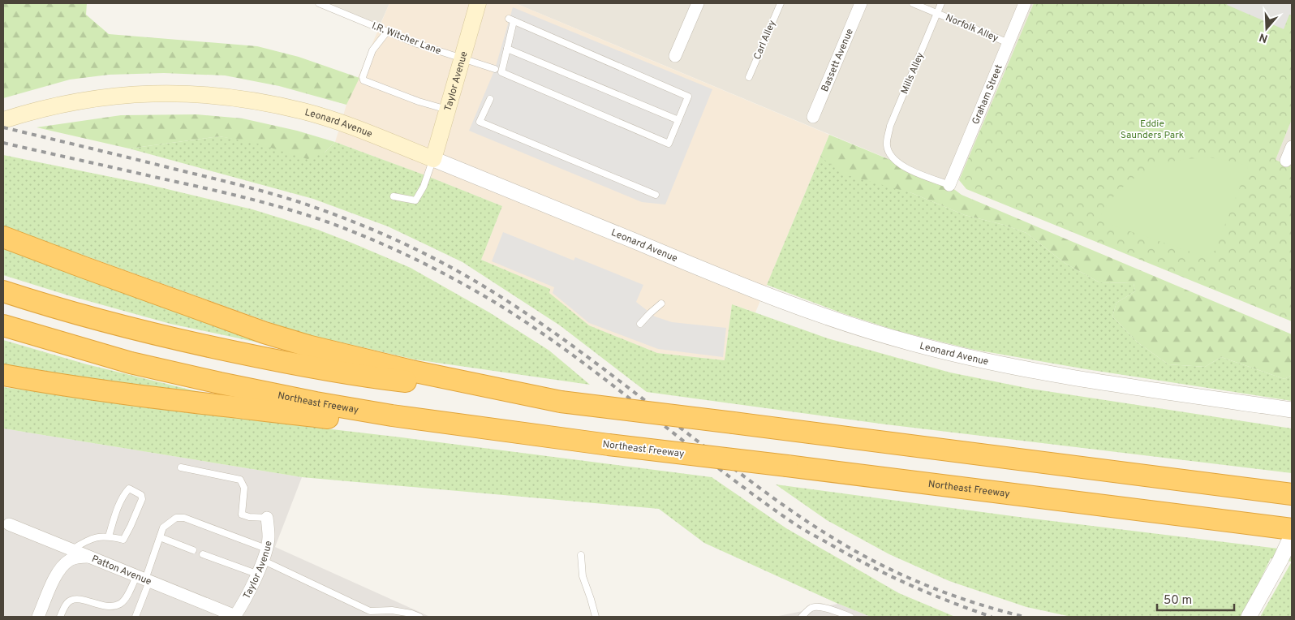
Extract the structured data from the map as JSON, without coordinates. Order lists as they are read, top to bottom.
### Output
{
  "streets": {
    "highway": ["Northeast Freeway"],
    "main road": ["Taylor Avenue", "Leonard Avenue"],
    "street": ["Bassett Avenue", "Graham Street", "Patton Avenue"],
    "lane": [
      "Norfolk Alley",
      "I.R. Witcher Lane",
      "Carl Alley",
      "Mills Alley"
    ]
  },
  "crossings": [
    ["Norfolk Alley", "Mills Alley"],
    ["Norfolk Alley", "Graham Street"],
    ["I.R. Witcher Lane", "Taylor Avenue"],
    ["Mills Alley", "Graham Street"],
    ["Taylor Avenue", "Leonard Avenue"],
    ["Taylor Avenue", "Patton Avenue"]
  ],
  "parks": ["Eddie Saunders Park"],
  "scale_bar": "50 m",
  "north": "bottom"
}
